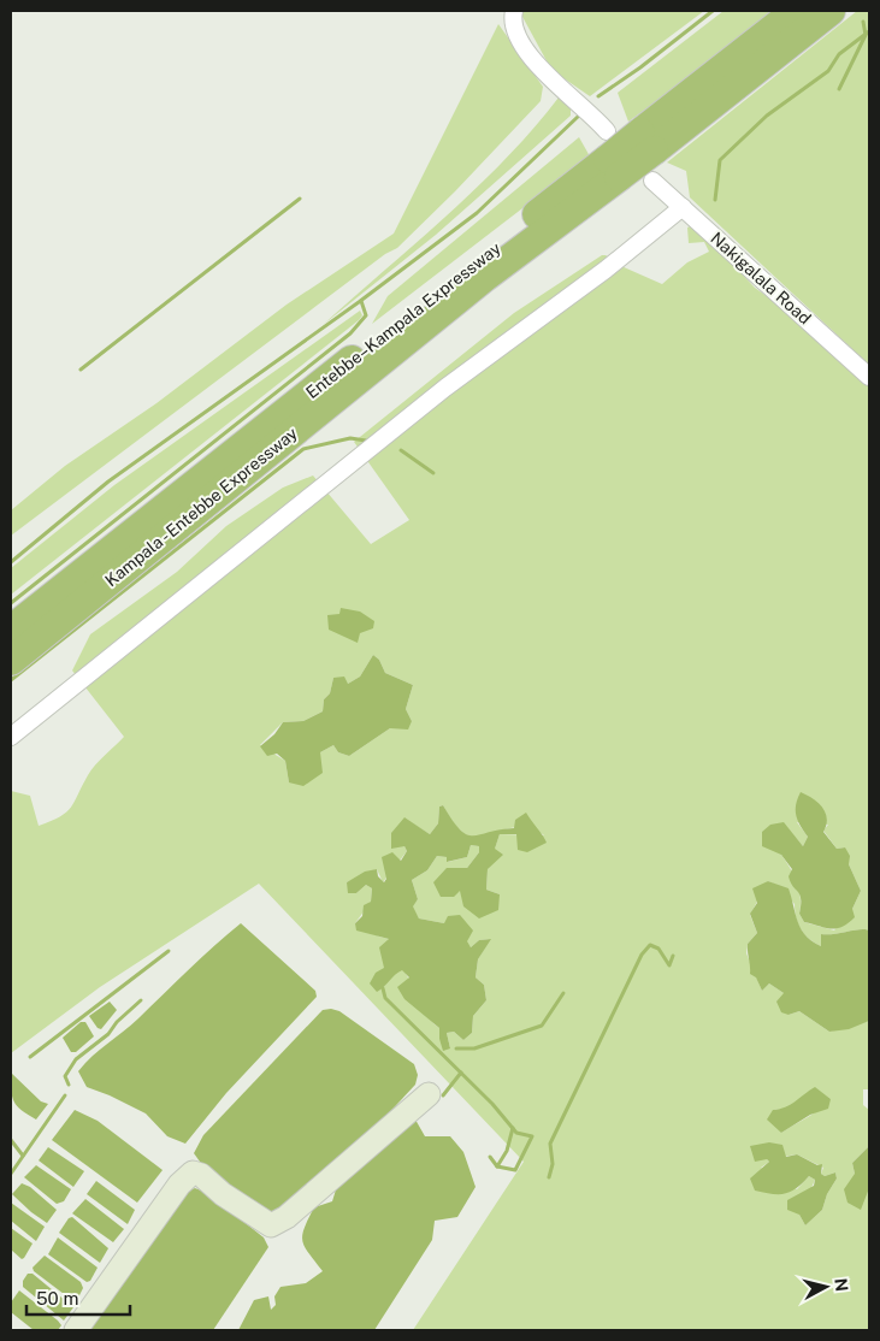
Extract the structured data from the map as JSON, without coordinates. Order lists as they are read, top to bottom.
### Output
{
  "streets": {
    "highway": ["Entebbe–Kampala Expressway", "Kampala - Entebbe Expressway"],
    "street": ["Nakigalala Road"]
  },
  "crossings": [
    ["Entebbe–Kampala Expressway", "Kampala - Entebbe Expressway"]
  ],
  "scale_bar": "50 m",
  "north": "right"
}
